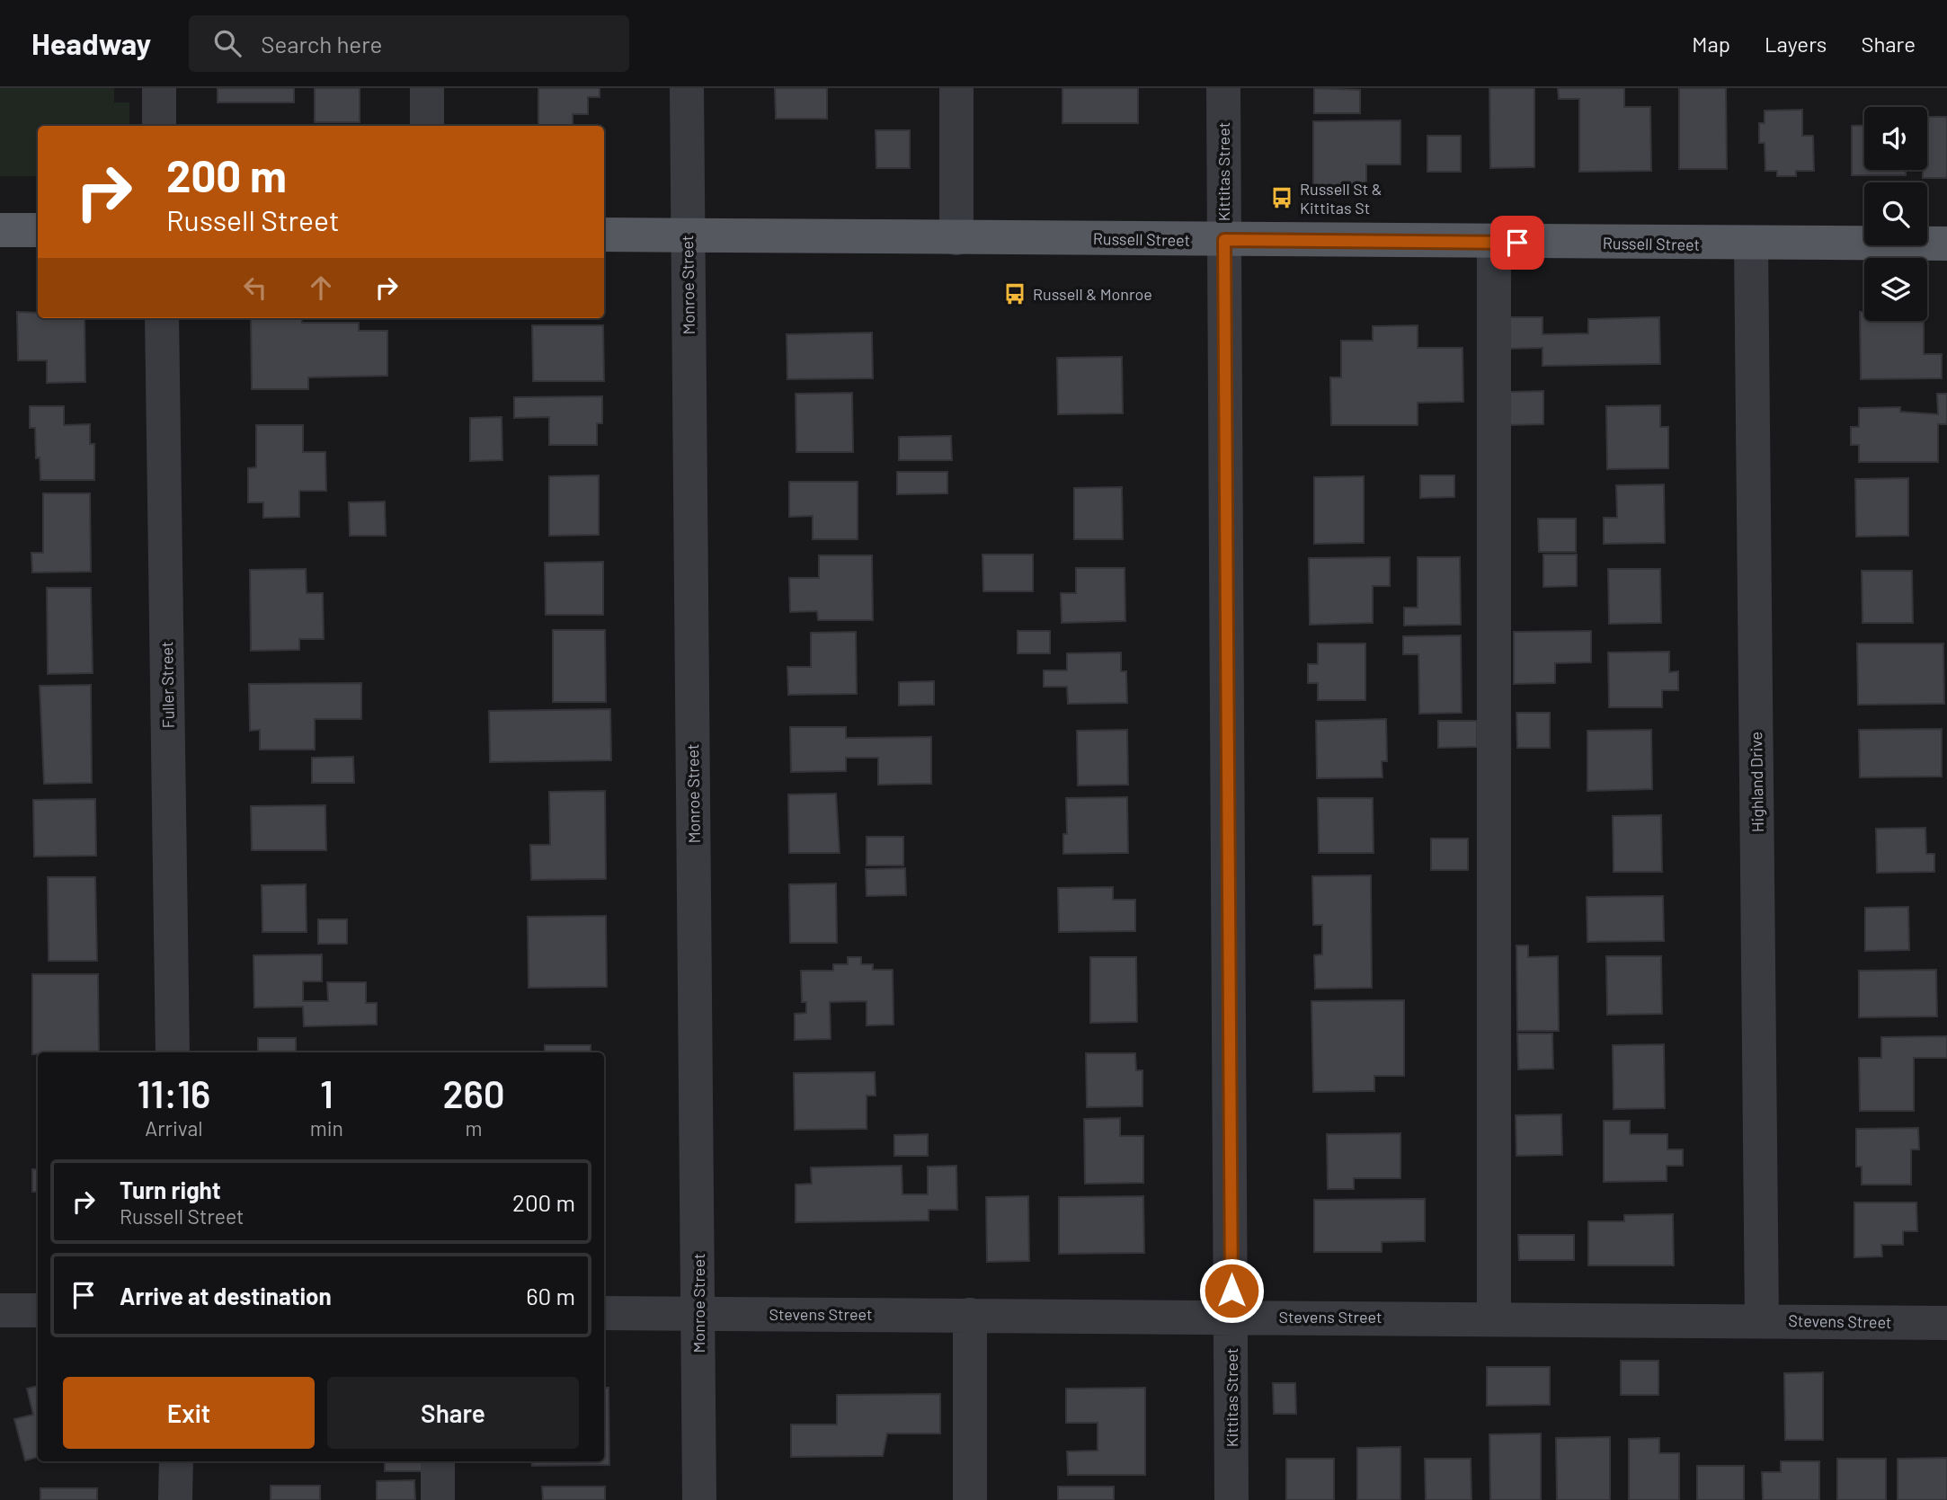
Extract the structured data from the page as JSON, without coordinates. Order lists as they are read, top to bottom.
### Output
{
  "streets": {
    "main road": ["Russell Street"],
    "street": [
      "Kittitas Street",
      "Monroe Street",
      "Fuller Street",
      "Highland Drive",
      "Stevens Street"
    ]
  },
  "crossings": [
    ["Kittitas Street", "Russell Street"],
    ["Kittitas Street", "Stevens Street"],
    ["Russell Street", "Monroe Street"],
    ["Russell Street", "Highland Drive"],
    ["Monroe Street", "Stevens Street"],
    ["Highland Drive", "Stevens Street"]
  ],
  "places": {
    "bus stop": ["Russell St & Kittitas St", "Russell & Monroe"]
  },
  "page": {
    "header": "Headway",
    "search": "Search here",
    "nav": ["Map", "Layers", "Share"],
    "turn": ["200 m", "Russell Street"],
    "eta": [
      "11:16",
      "Arrival",
      "1",
      "min",
      "260",
      "m"
    ],
    "list": [
      {
        "name": "Turn right",
        "note": "Russell Street",
        "value": "200 m"
      },
      {
        "name": "Arrive at destination",
        "value": "60 m"
      }
    ],
    "buttons": ["Exit", "Share"]
  }
}
